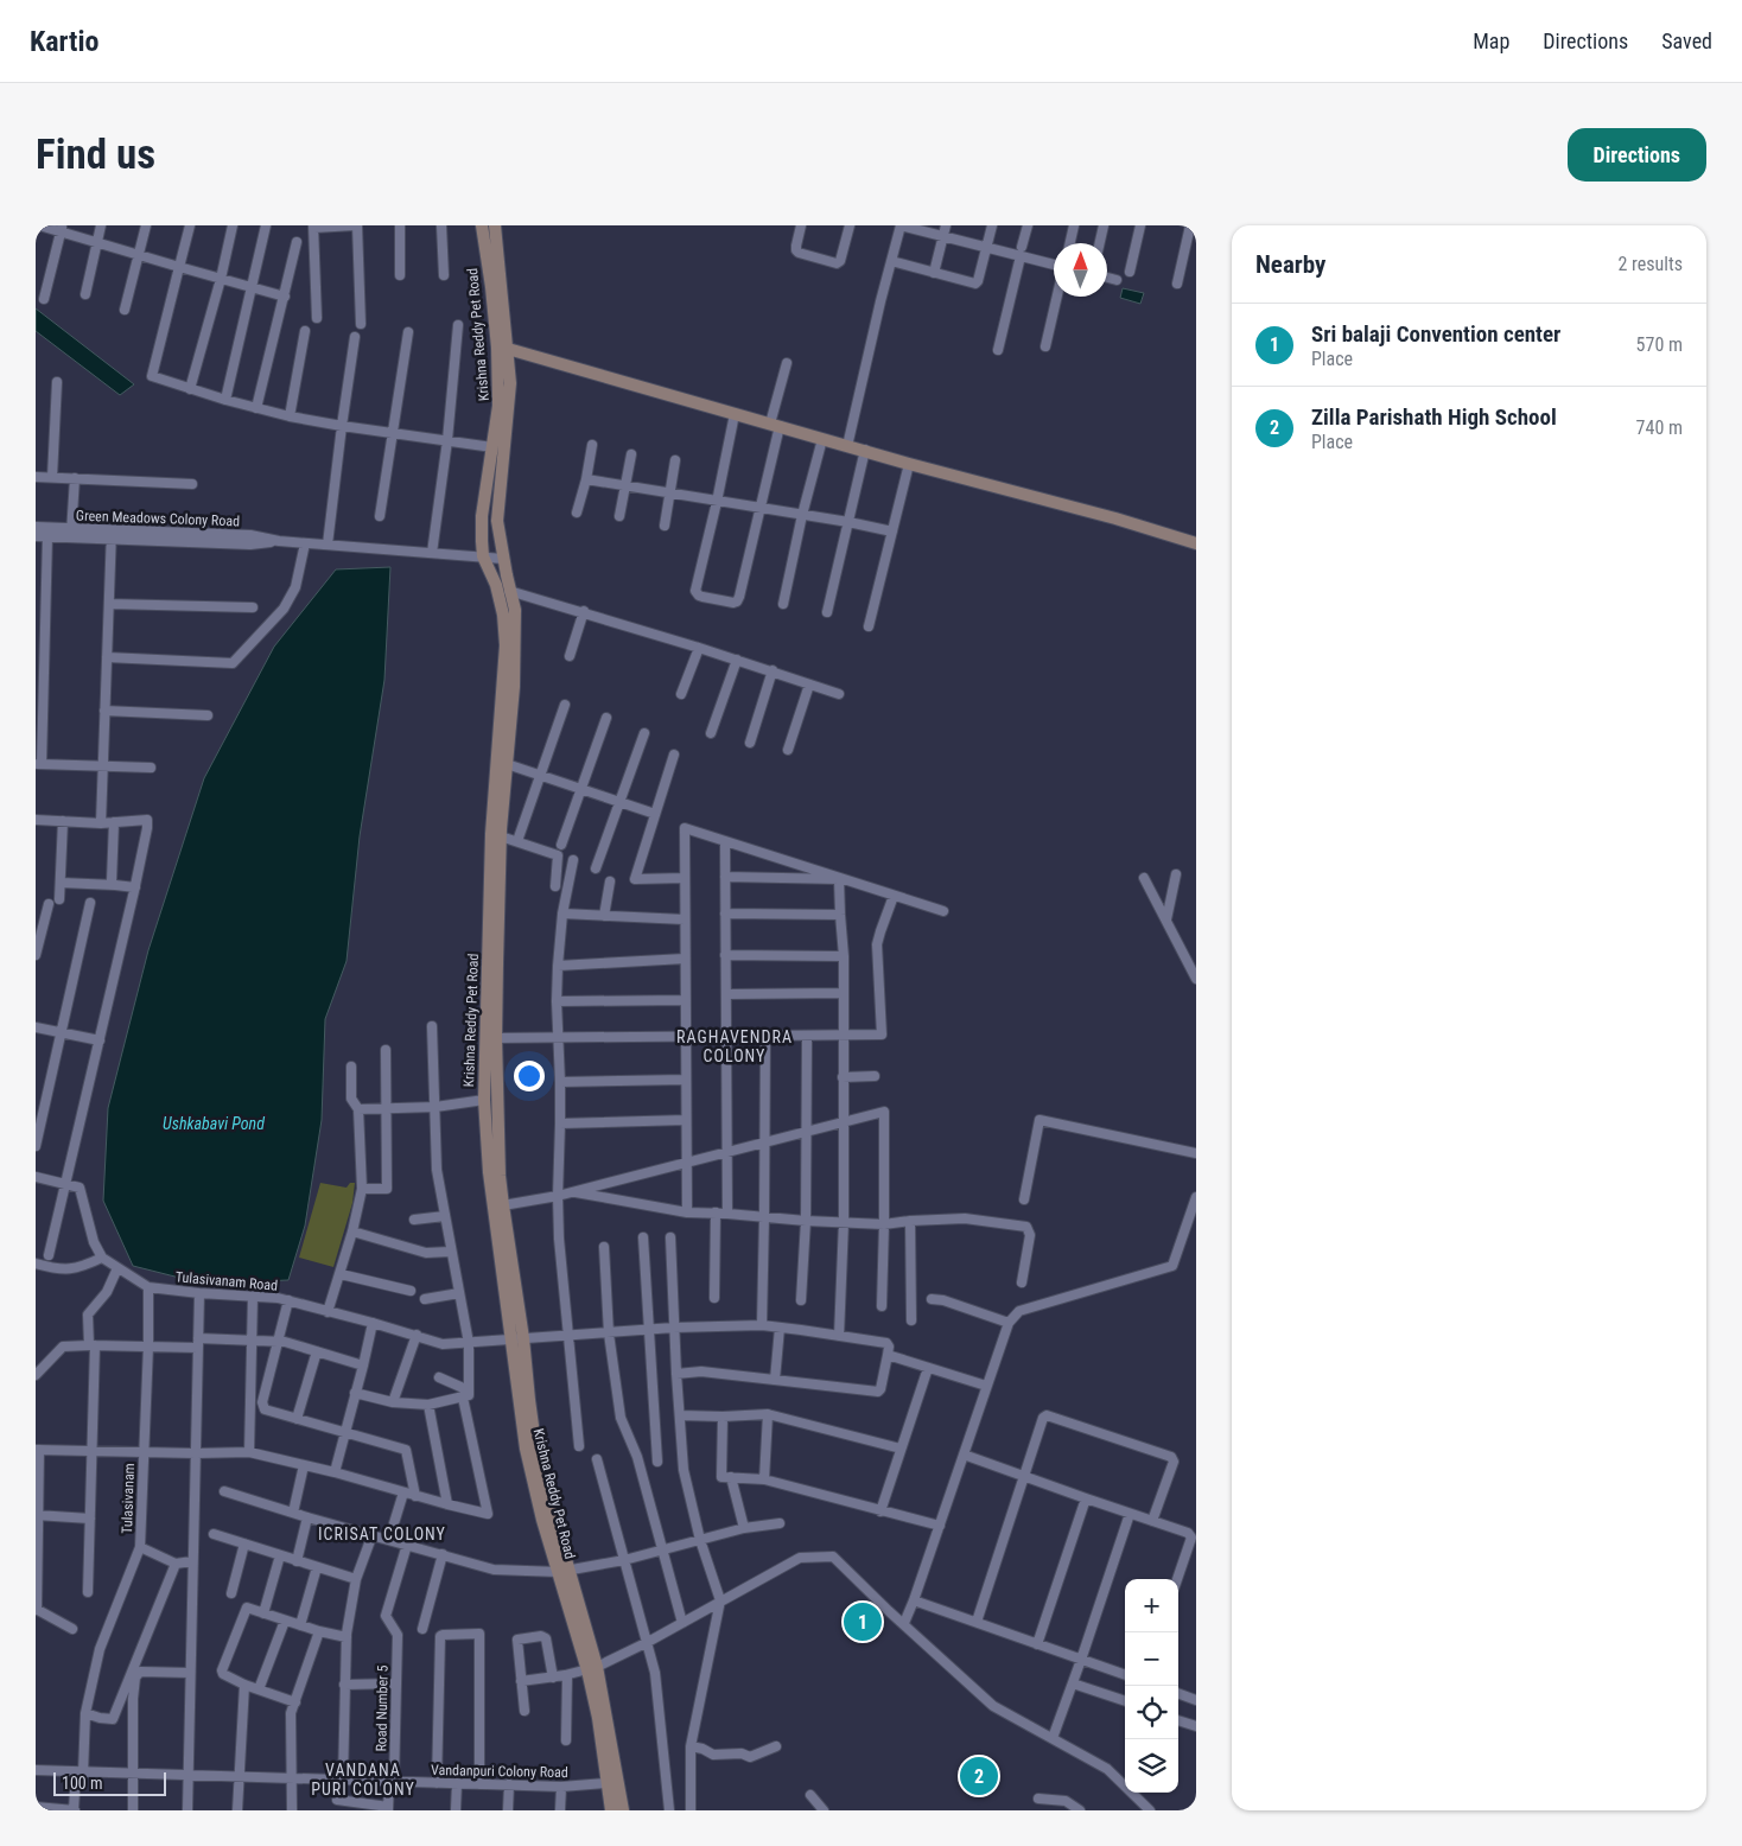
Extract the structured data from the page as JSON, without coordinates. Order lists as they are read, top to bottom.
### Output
{
  "streets": {
    "main road": ["Krishna Reddy Pet Road"],
    "street": [
      "Green Meadows Colony Road",
      "Tulasivanam Road",
      "Tulasivanam",
      "Road Number 5",
      "Vandanpuri Colony Road"
    ]
  },
  "crossings": [
    ["Krishna Reddy Pet Road", "Green Meadows Colony Road"],
    ["Krishna Reddy Pet Road", "Tulasivanam Road"],
    ["Krishna Reddy Pet Road", "Vandanpuri Colony Road"],
    ["Tulasivanam Road", "Tulasivanam"],
    ["Tulasivanam", "Vandanpuri Colony Road"],
    ["Road Number 5", "Vandanpuri Colony Road"]
  ],
  "districts": ["RAGHAVENDRA COLONY", "ICRISAT COLONY", "VANDANA PURI COLONY"],
  "water": ["Ushkabavi Pond"],
  "scale_bar": "100 m",
  "north": "top",
  "page": {
    "header": "Kartio",
    "nav": ["Map", "Directions", "Saved"],
    "buttons": "Directions",
    "title": "Find us",
    "heading": ["Nearby", "2 results"],
    "list": [
      {
        "mark": "1",
        "name": "Sri balaji Convention center",
        "note": "Place",
        "value": "570 m"
      },
      {
        "mark": "2",
        "name": "Zilla Parishath High School",
        "note": "Place",
        "value": "740 m"
      }
    ],
    "map_buttons": ["+", "−"],
    "pins": ["1", "2"],
    "scale": "100 m"
  }
}
